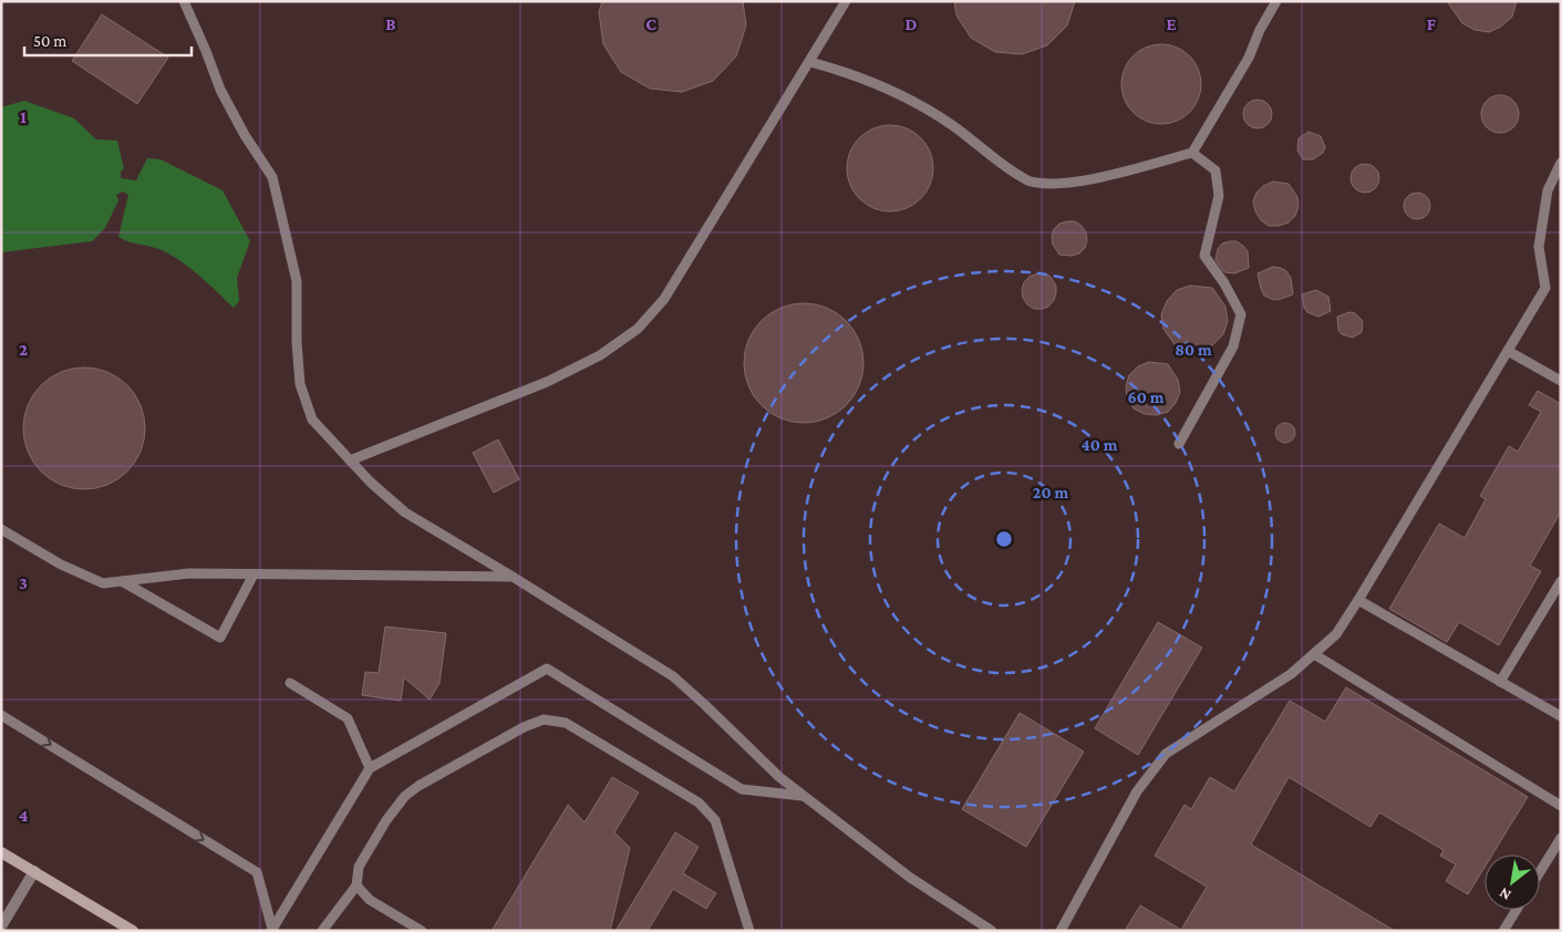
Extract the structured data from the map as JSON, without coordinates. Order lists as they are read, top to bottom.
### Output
{
  "scale_bar": "50 m",
  "north": "bottom left",
  "grid": {
    "columns": [
      "B",
      "C",
      "D",
      "E",
      "F"
    ],
    "rows": [
      "1",
      "2",
      "3",
      "4"
    ]
  },
  "rings": [
    "80 m",
    "60 m",
    "40 m",
    "20 m"
  ]
}
